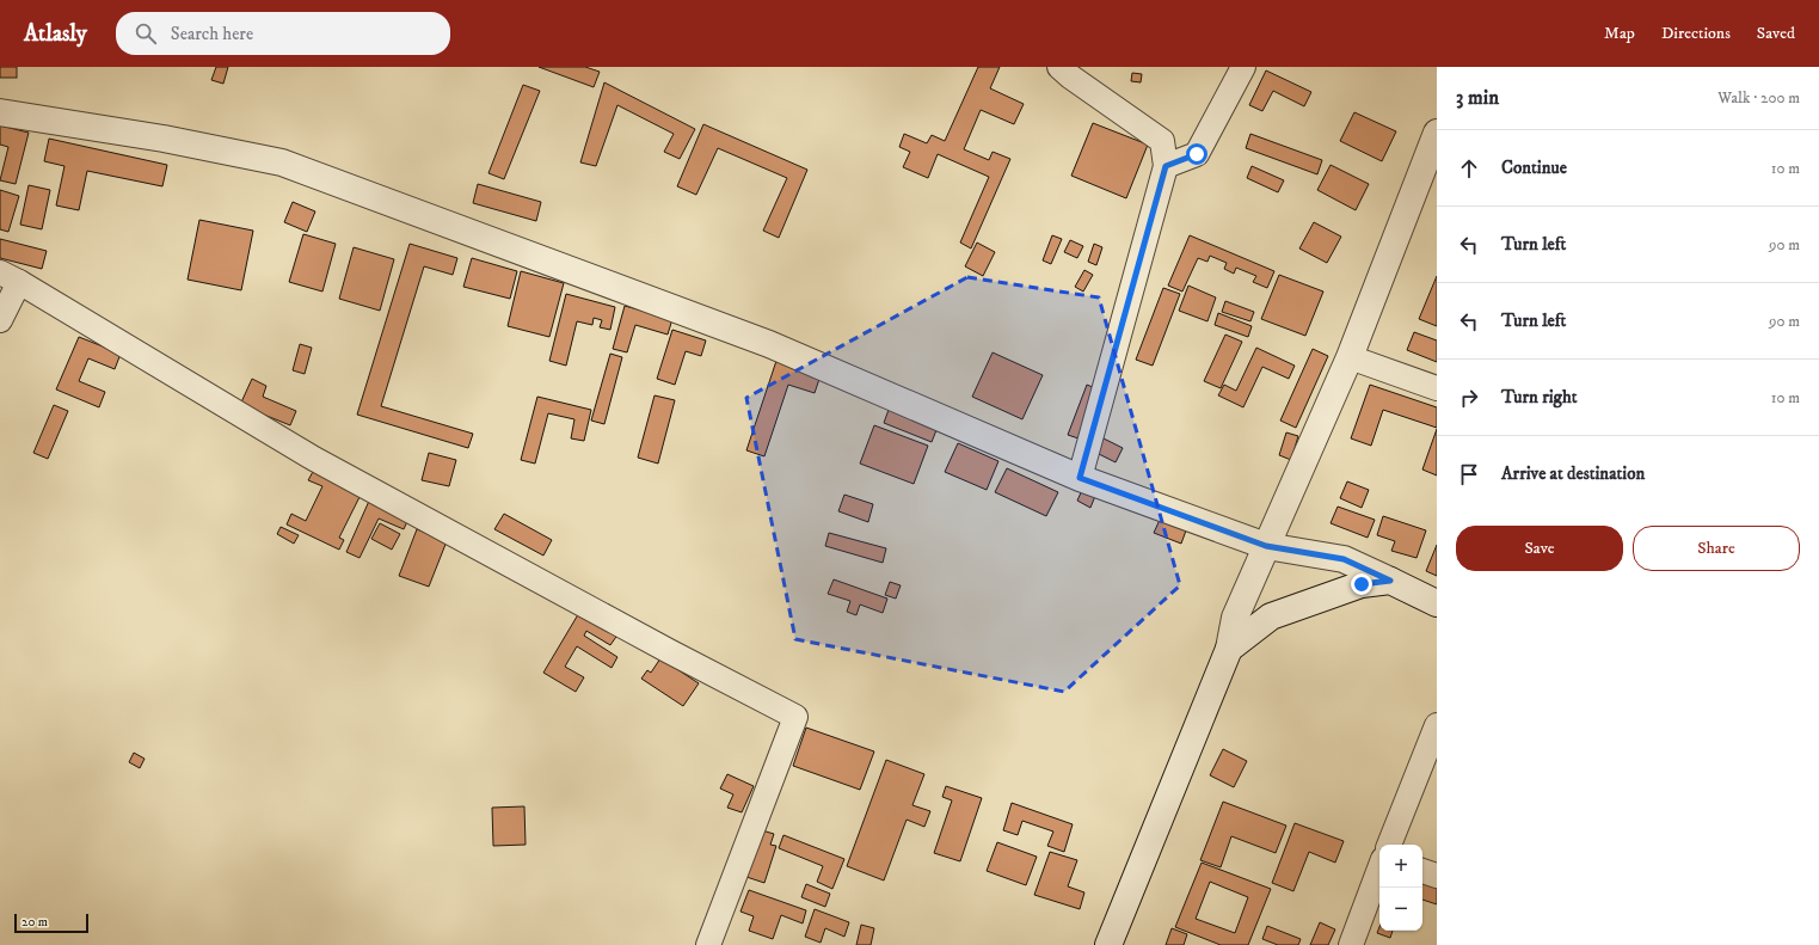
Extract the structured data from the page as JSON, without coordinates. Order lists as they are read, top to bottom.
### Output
{
  "scale_bar": "20 m",
  "page": {
    "header": "Atlasly",
    "search": "Search here",
    "nav": ["Map", "Directions", "Saved"],
    "heading": ["3 min", "Walk · 200 m"],
    "list": [
      ["Continue", "10 m"],
      ["Turn left", "90 m"],
      ["Turn left", "90 m"],
      ["Turn right", "10 m"],
      "Arrive at destination"
    ],
    "buttons": ["Save", "Share"],
    "map_buttons": ["+", "−"],
    "scale": "20 m"
  }
}
